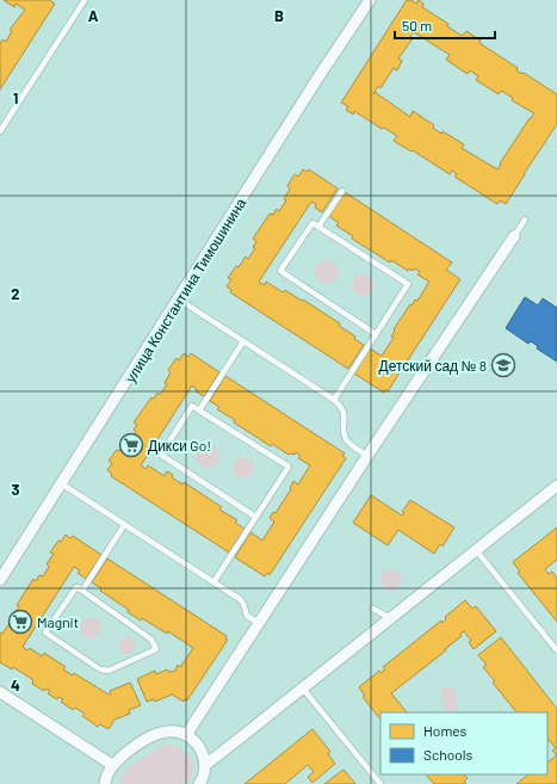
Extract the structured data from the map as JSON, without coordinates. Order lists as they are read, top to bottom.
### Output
{
  "streets": {
    "street": ["улица Константина Тимошинина"]
  },
  "places": {
    "school or university": ["Детский сад № 8"],
    "supermarket": ["Дикси Go!", "Magnit"]
  },
  "legend": ["Homes", "Schools"],
  "scale_bar": "50 m",
  "grid": {
    "columns": ["A", "B"],
    "rows": [
      "1",
      "2",
      "3",
      "4"
    ]
  }
}
